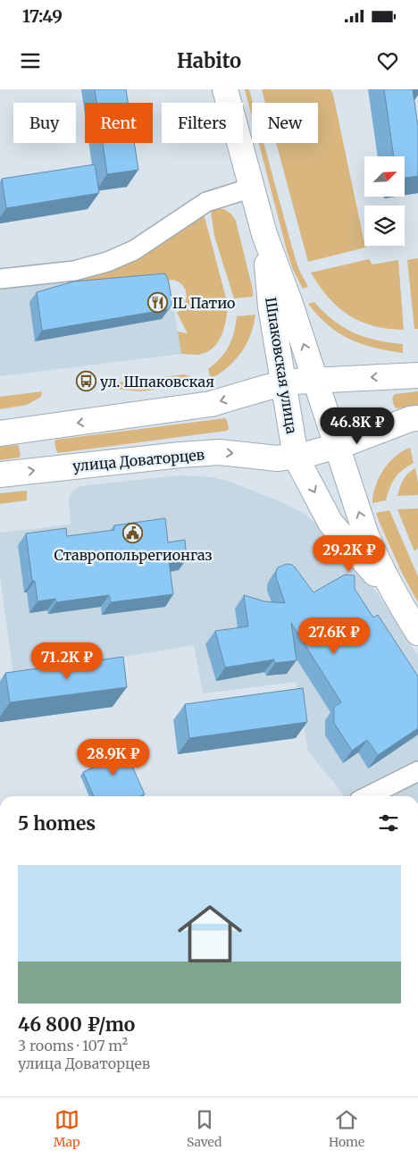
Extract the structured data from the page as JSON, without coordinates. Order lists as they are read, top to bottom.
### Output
{
  "streets": {
    "main road": ["Шпаковская улица", "улица Доваторцев"]
  },
  "crossings": [
    ["Шпаковская улица", "улица Доваторцев"]
  ],
  "places": {
    "restaurant": ["IL Патио"],
    "bus stop": ["ул. Шпаковская"],
    "public building": ["Ставропольрегионгаз"]
  },
  "north": "top right",
  "page": {
    "status": "17:49",
    "header": "Habito",
    "chip": [
      "Buy",
      "Rent",
      "Filters",
      "New"
    ],
    "price": [
      "46.8K ₽",
      "29.2K ₽",
      "27.6K ₽",
      "71.2K ₽",
      "28.9K ₽"
    ],
    "heading": "5 homes",
    "list": [
      {
        "name": "46 800 ₽/mo",
        "note": "3 rooms · 107 m² · улица Доваторцев"
      }
    ],
    "tabs": ["Map", "Saved", "Home"]
  }
}
